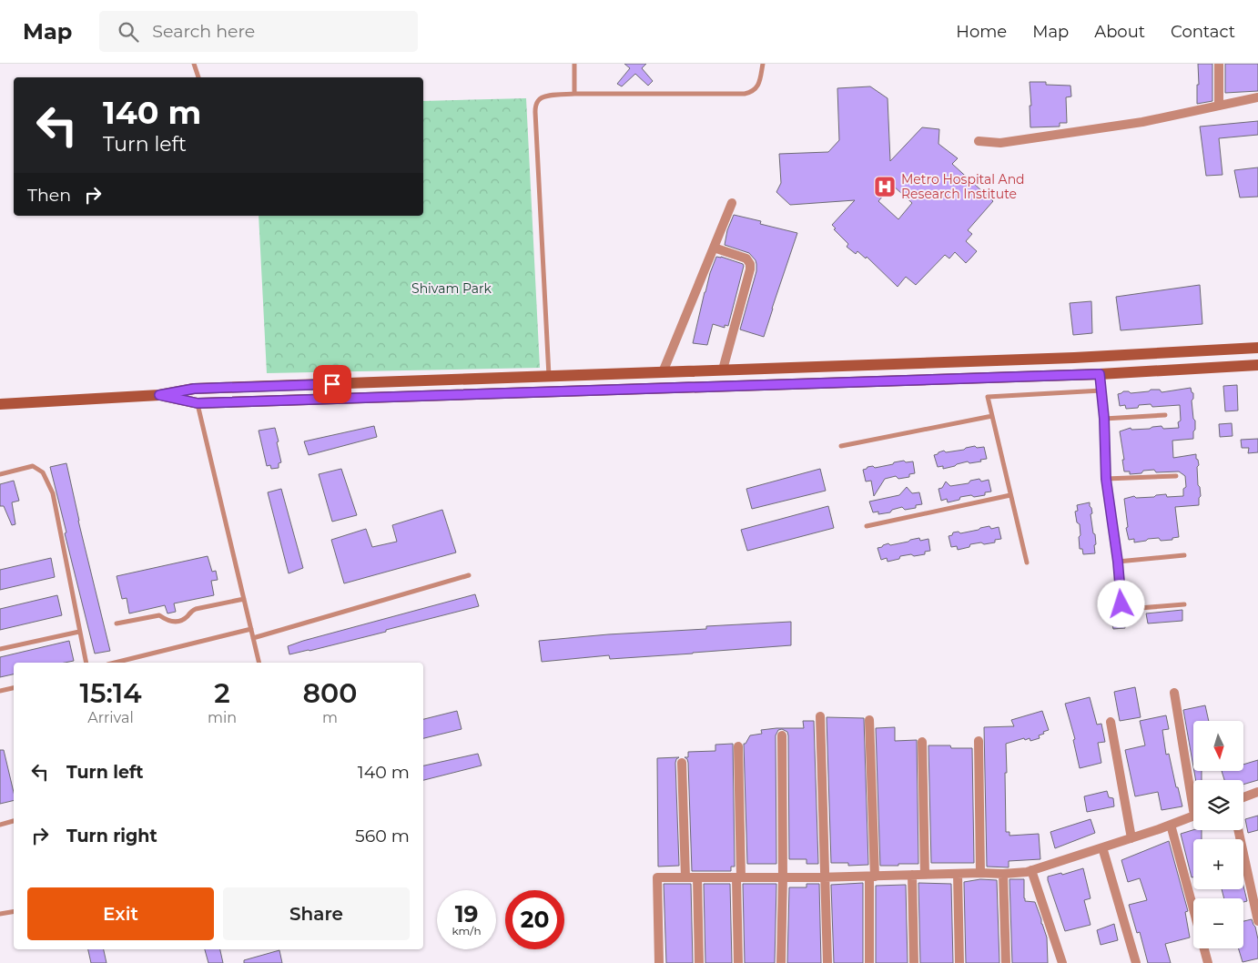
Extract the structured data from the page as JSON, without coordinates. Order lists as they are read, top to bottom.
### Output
{
  "parks": ["Shivam Park"],
  "places": {
    "hospital": ["Metro Hospital And Research Institute"]
  },
  "north": "bottom",
  "page": {
    "header": "Map",
    "search": "Search here",
    "nav": [
      "Home",
      "Map",
      "About",
      "Contact"
    ],
    "turn": ["140 m", "Turn left"],
    "then": "Then",
    "eta": [
      "15:14",
      "Arrival",
      "2",
      "min",
      "800",
      "m"
    ],
    "map_buttons": ["+", "−"],
    "list": [
      {
        "name": "Turn left",
        "value": "140 m"
      },
      {
        "name": "Turn right",
        "value": "560 m"
      }
    ],
    "buttons": ["Exit", "Share"],
    "speed": "19 km/h",
    "limit": "20"
  }
}
